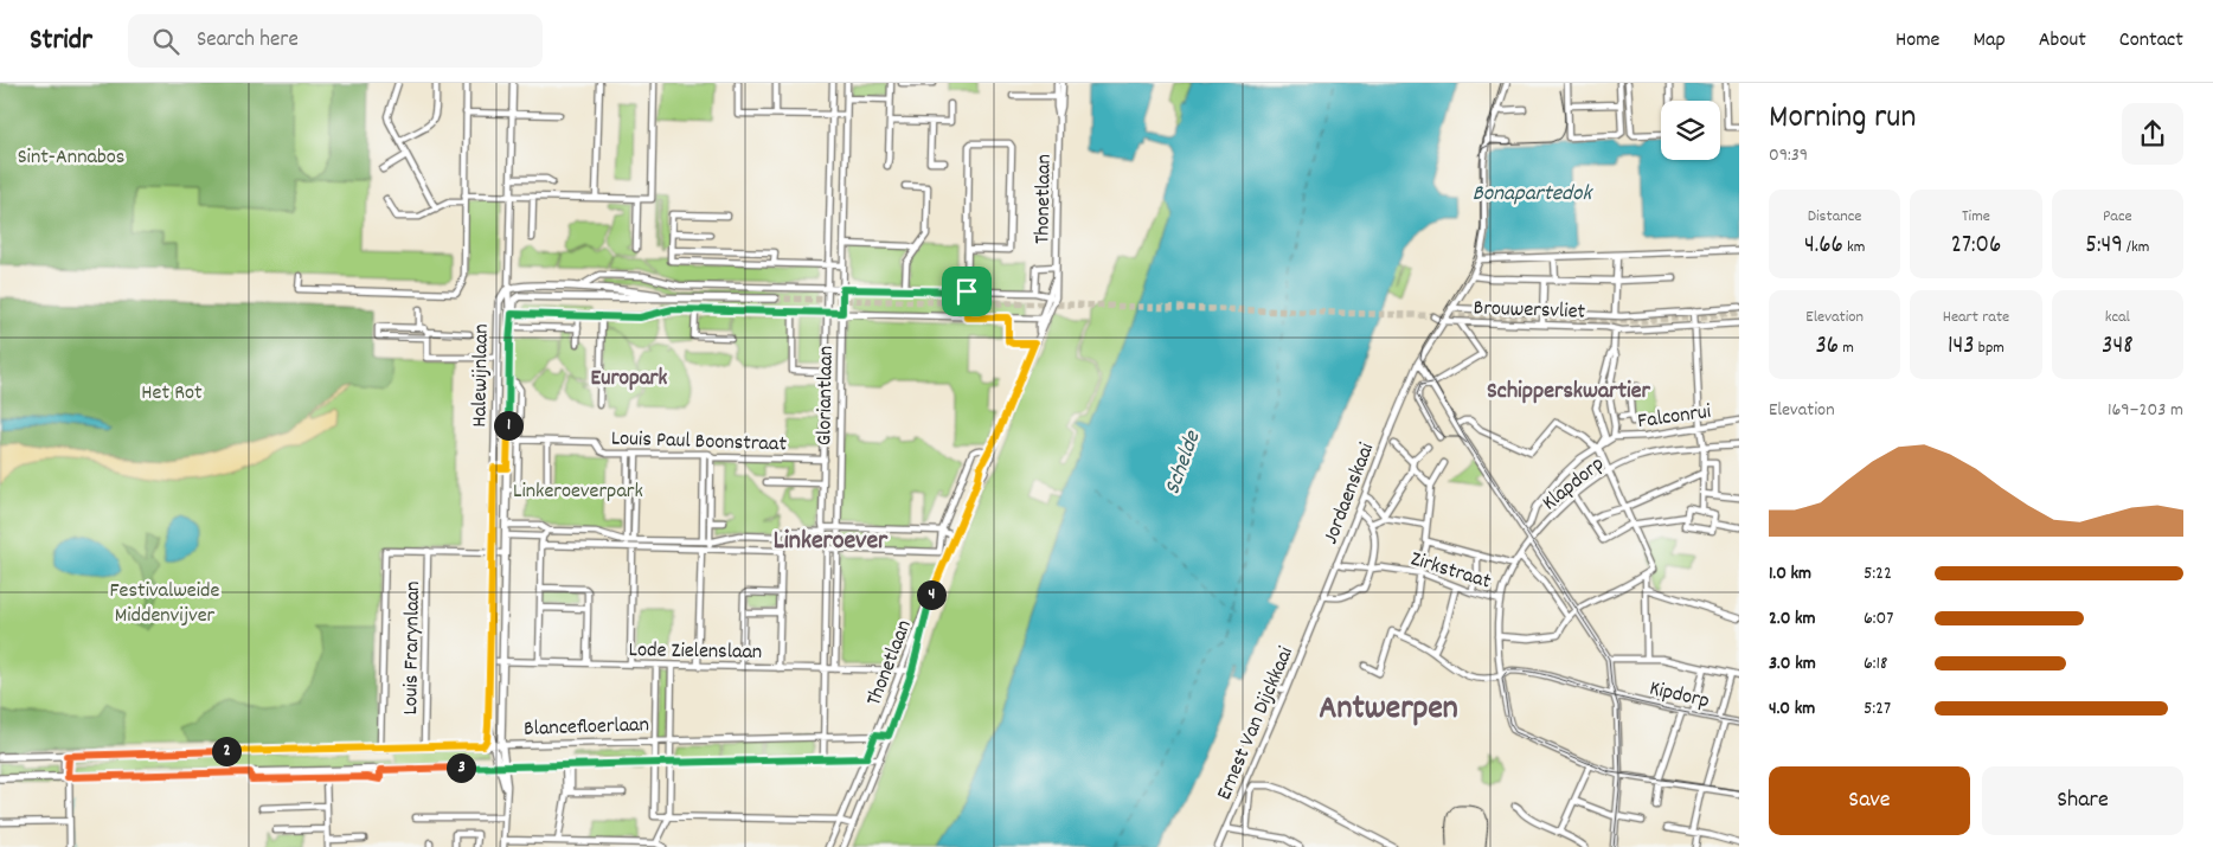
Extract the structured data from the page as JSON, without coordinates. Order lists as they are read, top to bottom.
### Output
{
  "streets": {
    "main road": ["Halewijnlaan", "Blancefloerlaan"],
    "street": [
      "Thonetlaan",
      "Brouwersvliet",
      "Gloriantlaan",
      "Falconrui",
      "Louis Paul Boonstraat",
      "Klapdorp",
      "Jordaenskaai",
      "Zirkstraat",
      "Louis Frarynlaan",
      "Lode Zielenslaan",
      "Kipdorp",
      "Ernest Van Dijckkaai"
    ]
  },
  "crossings": [
    ["Thonetlaan", "Lode Zielenslaan"],
    ["Thonetlaan", "Blancefloerlaan"],
    ["Brouwersvliet", "Jordaenskaai"],
    ["Halewijnlaan", "Louis Paul Boonstraat"],
    ["Halewijnlaan", "Lode Zielenslaan"],
    ["Halewijnlaan", "Blancefloerlaan"],
    ["Gloriantlaan", "Louis Paul Boonstraat"],
    ["Gloriantlaan", "Lode Zielenslaan"],
    ["Gloriantlaan", "Blancefloerlaan"],
    ["Klapdorp", "Zirkstraat"],
    ["Klapdorp", "Kipdorp"],
    ["Jordaenskaai", "Zirkstraat"],
    ["Jordaenskaai", "Ernest Van Dijckkaai"],
    ["Louis Frarynlaan", "Blancefloerlaan"]
  ],
  "districts": [
    "Europark",
    "Schipperskwartier",
    "Linkeroever",
    "Antwerpen"
  ],
  "water": ["Bonapartedok", "Schelde"],
  "parks": [
    "Sint-Annabos",
    "Het Rot",
    "Linkeroeverpark",
    "Festivalweide Middenvijver"
  ],
  "page": {
    "header": "Stridr",
    "search": "Search here",
    "nav": [
      "Home",
      "Map",
      "About",
      "Contact"
    ],
    "heading": ["Morning run", "09:39"],
    "stats": [
      ["Distance", "4.66 km"],
      ["Time", "27:06"],
      ["Pace", "5:49 /km"],
      ["Elevation", "36 m"],
      ["Heart rate", "143 bpm"],
      ["kcal", "348"]
    ],
    "chart": ["Elevation", "169–203 m"],
    "pins": [
      "1",
      "4",
      "2",
      "3"
    ],
    "list": [
      {
        "name": "1.0 km",
        "note": "5:22"
      },
      {
        "name": "2.0 km",
        "note": "6:07"
      },
      {
        "name": "3.0 km",
        "note": "6:18"
      },
      {
        "name": "4.0 km",
        "note": "5:27"
      }
    ],
    "buttons": ["Save", "Share"]
  }
}
